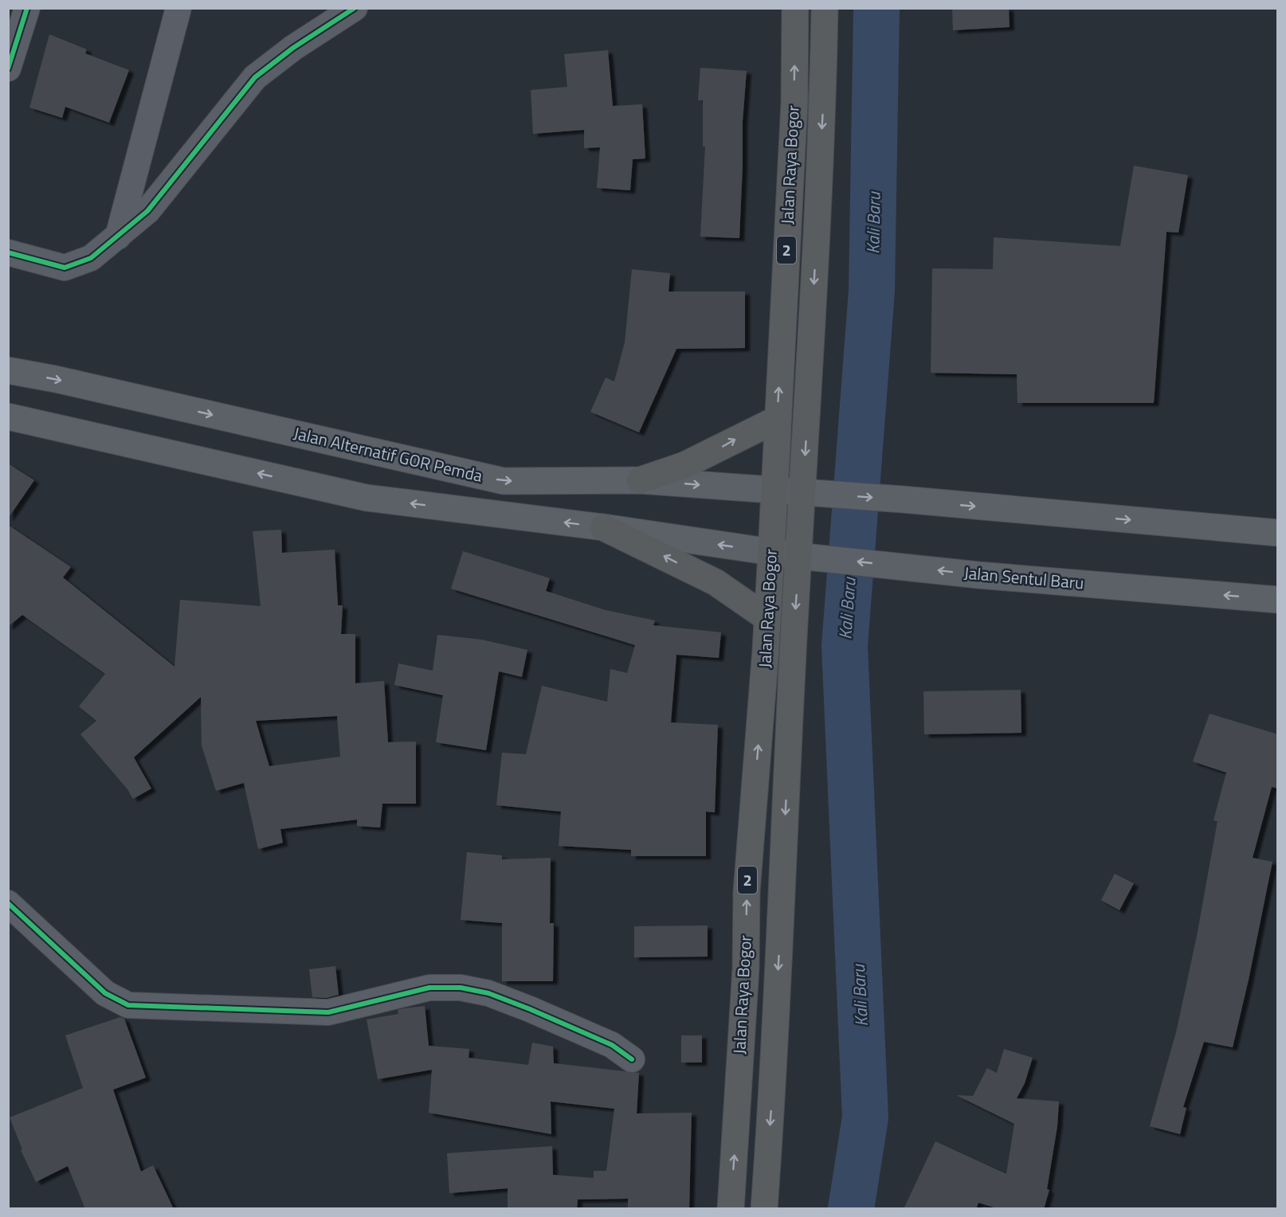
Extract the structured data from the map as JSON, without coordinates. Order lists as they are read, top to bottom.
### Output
{
  "streets": {
    "highway": ["Jalan Raya Bogor", "2"],
    "main road": ["Jalan Alternatif GOR Pemda", "Jalan Sentul Baru"]
  },
  "crossings": [
    ["Jalan Raya Bogor", "Jalan Alternatif GOR Pemda"],
    ["Jalan Raya Bogor", "Jalan Sentul Baru"]
  ],
  "water": ["Kali Baru"]
}
